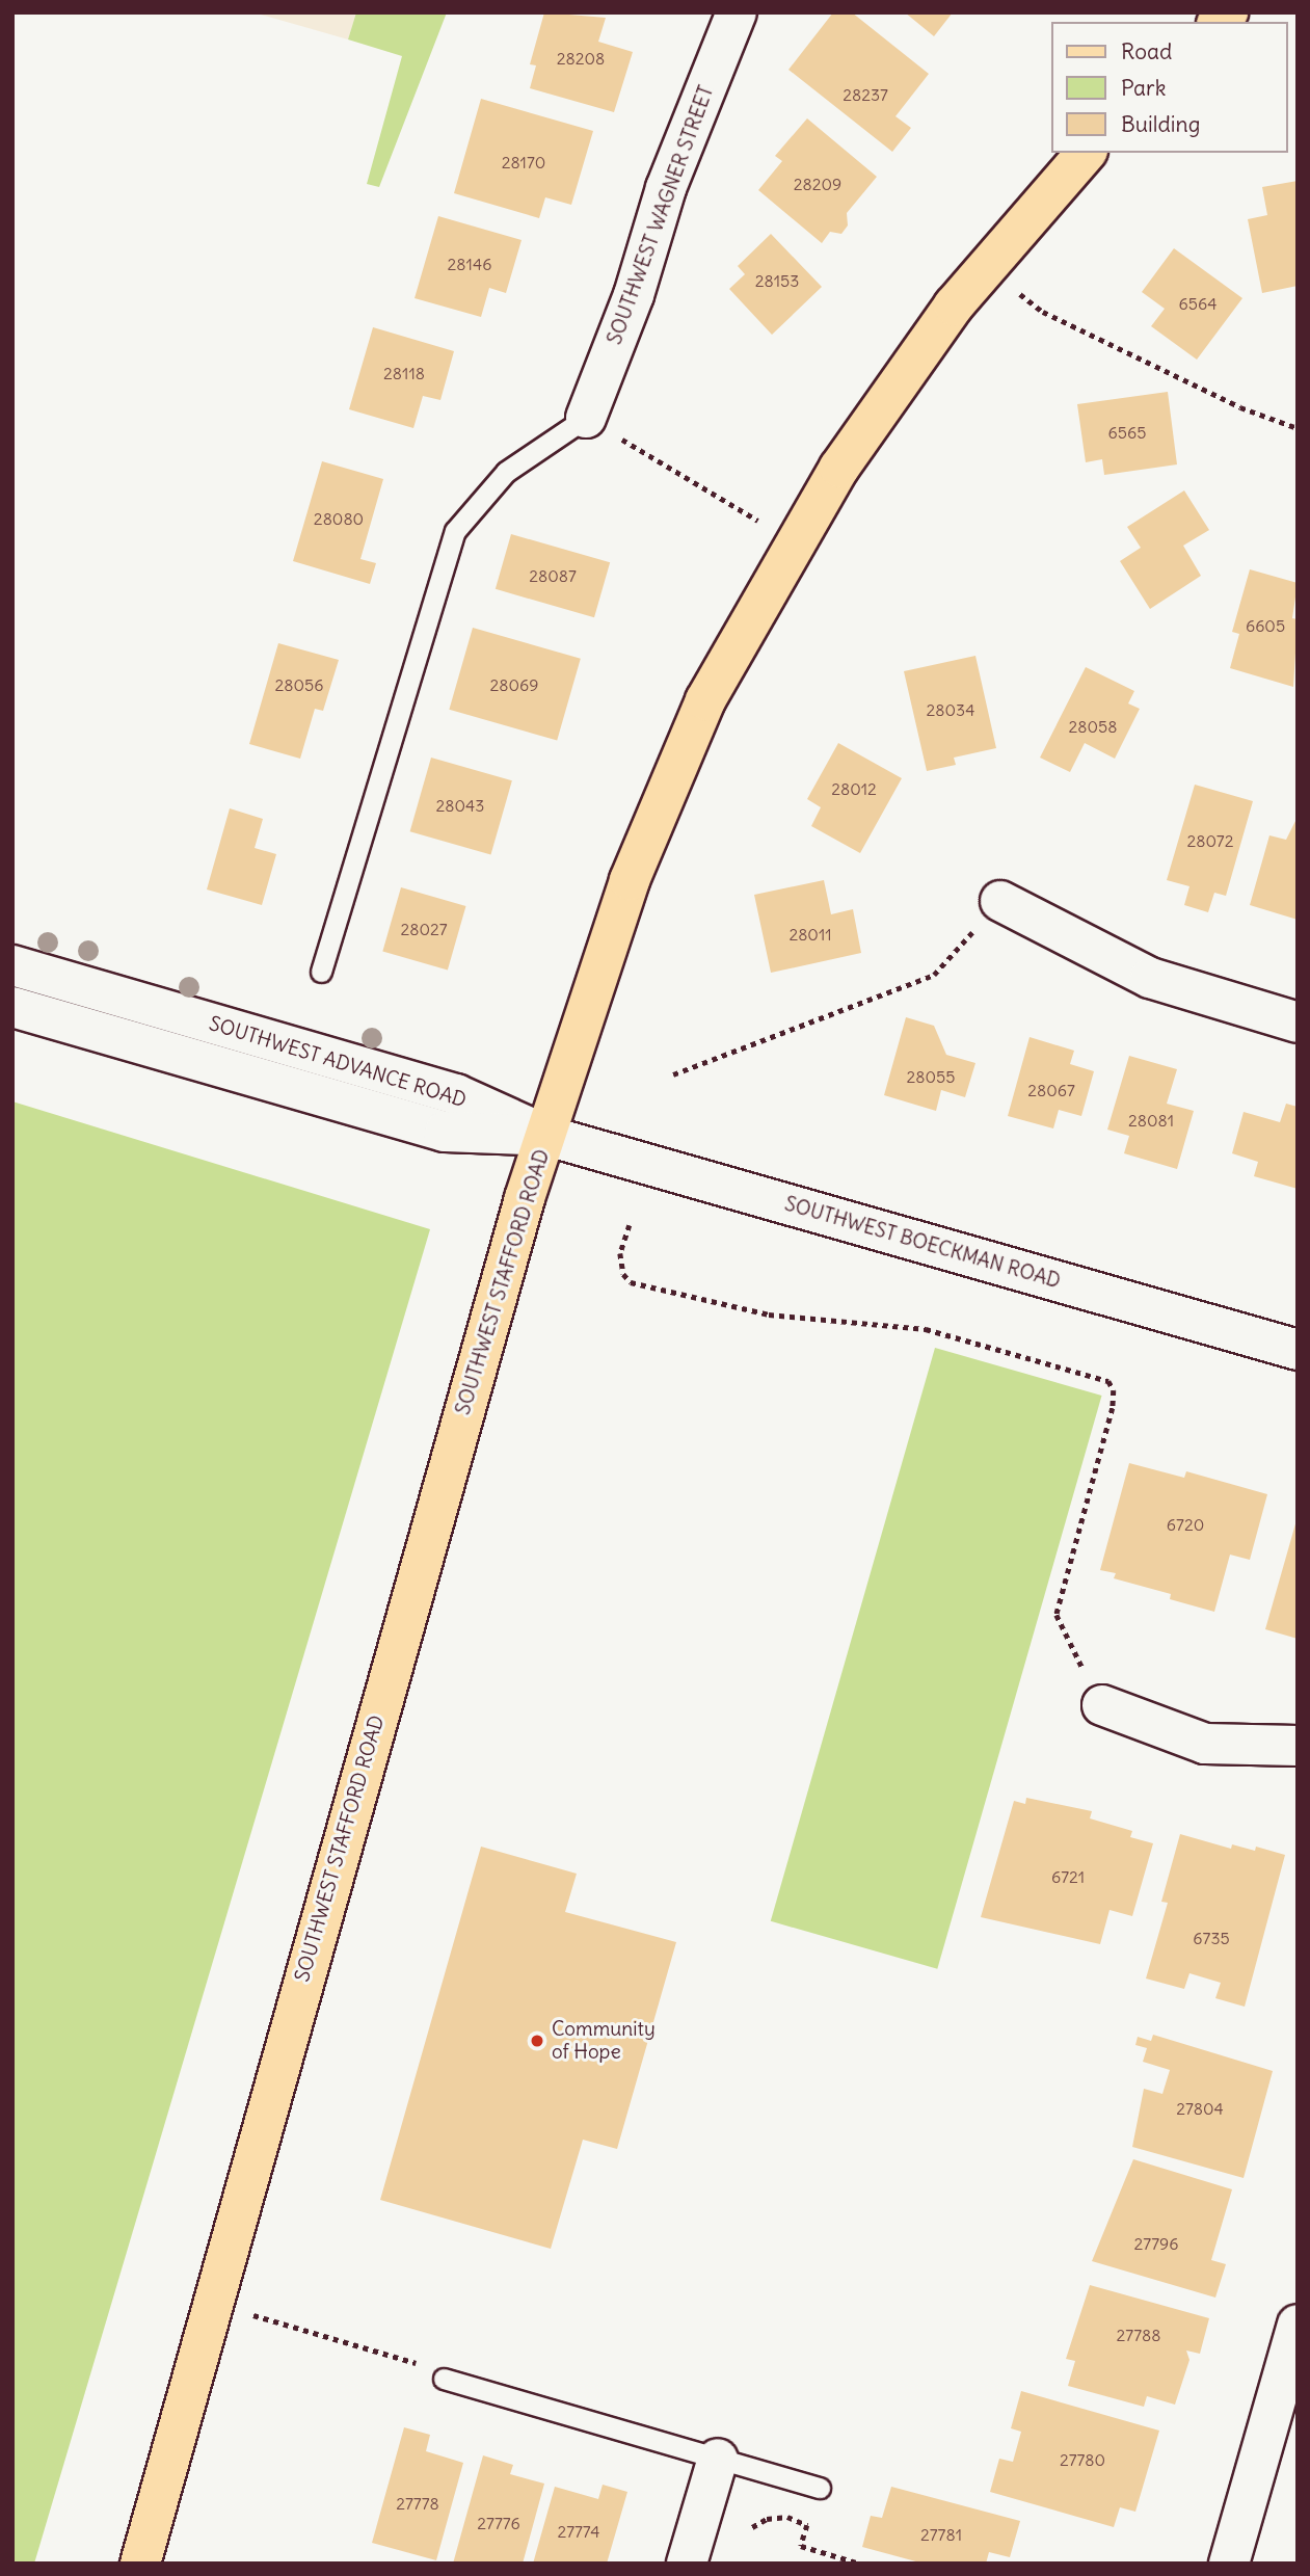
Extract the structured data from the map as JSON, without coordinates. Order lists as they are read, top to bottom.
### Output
{
  "streets": {
    "main road": ["SOUTHWEST STAFFORD ROAD"],
    "street": ["SOUTHWEST WAGNER STREET", "SOUTHWEST ADVANCE ROAD", "SOUTHWEST BOECKMAN ROAD"]
  },
  "crossings": [
    ["SOUTHWEST ADVANCE ROAD", "SOUTHWEST BOECKMAN ROAD"],
    ["SOUTHWEST ADVANCE ROAD", "SOUTHWEST STAFFORD ROAD"],
    ["SOUTHWEST BOECKMAN ROAD", "SOUTHWEST STAFFORD ROAD"]
  ],
  "places": ["Community of Hope"],
  "house_numbers": [
    "28208",
    "28237",
    "28170",
    "28209",
    "28146",
    "28153",
    "6564",
    "28118",
    "6565",
    "28080",
    "28087",
    "6605",
    "28056",
    "28069",
    "28034",
    "28058",
    "28012",
    "28043",
    "28072",
    "28027",
    "28011",
    "28055",
    "28067",
    "28081",
    "6720",
    "6721",
    "6735",
    "27804",
    "27796",
    "27788",
    "27780",
    "27778",
    "27776",
    "27774",
    "27781"
  ],
  "legend": ["Road", "Park", "Building"]
}
